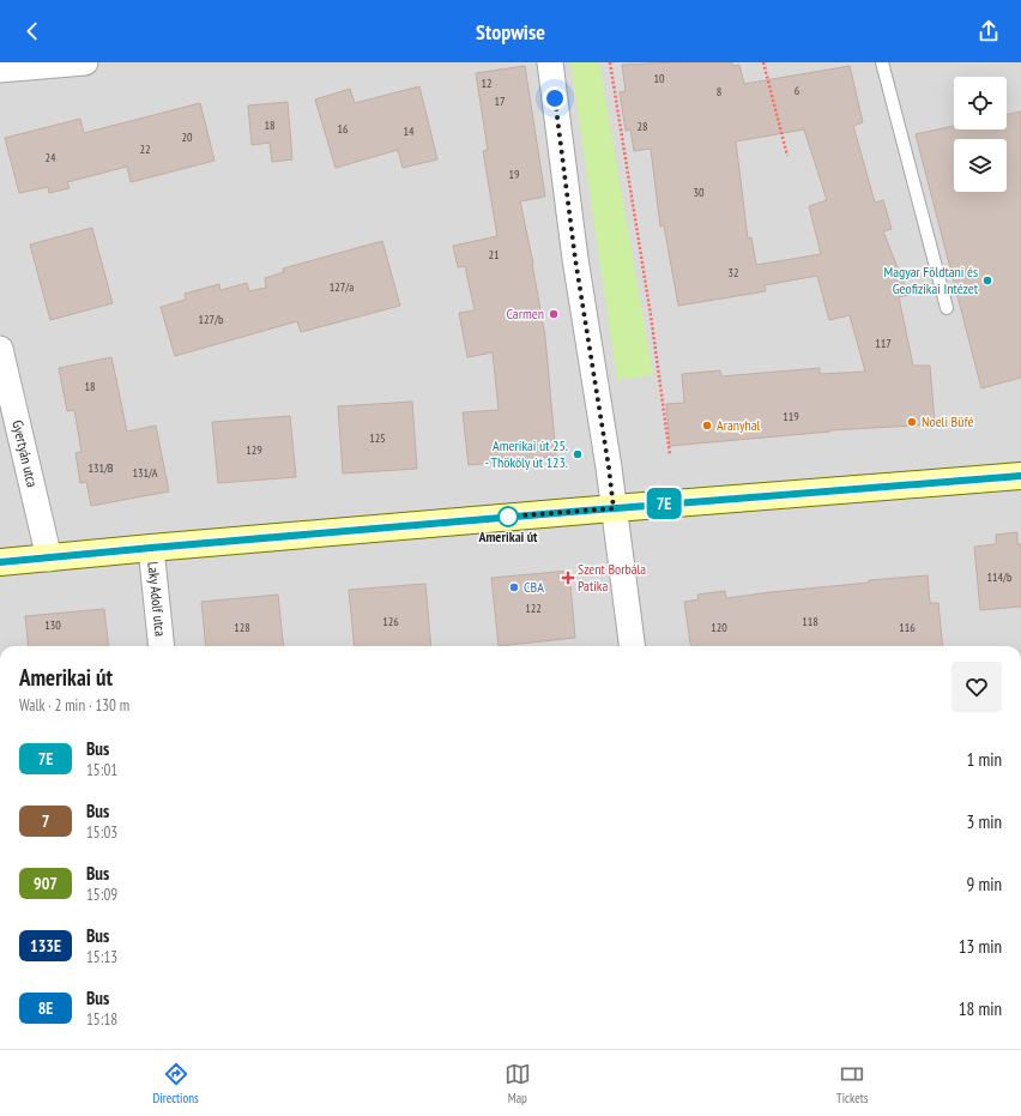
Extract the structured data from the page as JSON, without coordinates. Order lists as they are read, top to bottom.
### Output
{
  "streets": {
    "street": ["Gyertyán utca", "Laky Adolf utca"]
  },
  "places": {
    "other": [
      "Magyar Földtani és Geofizikai Intézet",
      "Carmen",
      "Noeli Büfé",
      "Aranyhal",
      "Amerikai út 25. - Thököly út 123.",
      "Amerikai út",
      "CBA"
    ],
    "health": ["Szent Borbála Patika"]
  },
  "lines": ["bus line 7E"],
  "house_numbers": [
    "10",
    "12",
    "6",
    "8",
    "17",
    "18",
    "28",
    "16",
    "14",
    "20",
    "22",
    "24",
    "19",
    "30",
    "21",
    "32",
    "127/a",
    "127/b",
    "117",
    "18",
    "119",
    "125",
    "129",
    "131/B",
    "131/A",
    "114/b",
    "122",
    "126",
    "118",
    "130",
    "128",
    "120",
    "116"
  ],
  "page": {
    "header": "Stopwise",
    "on_map": "7E",
    "heading": ["Amerikai út", "Walk · 2 min · 130 m"],
    "list": [
      {
        "mark": "7E",
        "name": "Bus",
        "note": "15:01",
        "value": "1 min"
      },
      {
        "mark": "7",
        "name": "Bus",
        "note": "15:03",
        "value": "3 min"
      },
      {
        "mark": "907",
        "name": "Bus",
        "note": "15:09",
        "value": "9 min"
      },
      {
        "mark": "133E",
        "name": "Bus",
        "note": "15:13",
        "value": "13 min"
      },
      {
        "mark": "8E",
        "name": "Bus",
        "note": "15:18",
        "value": "18 min"
      }
    ],
    "tabs": ["Directions", "Map", "Tickets"]
  }
}
